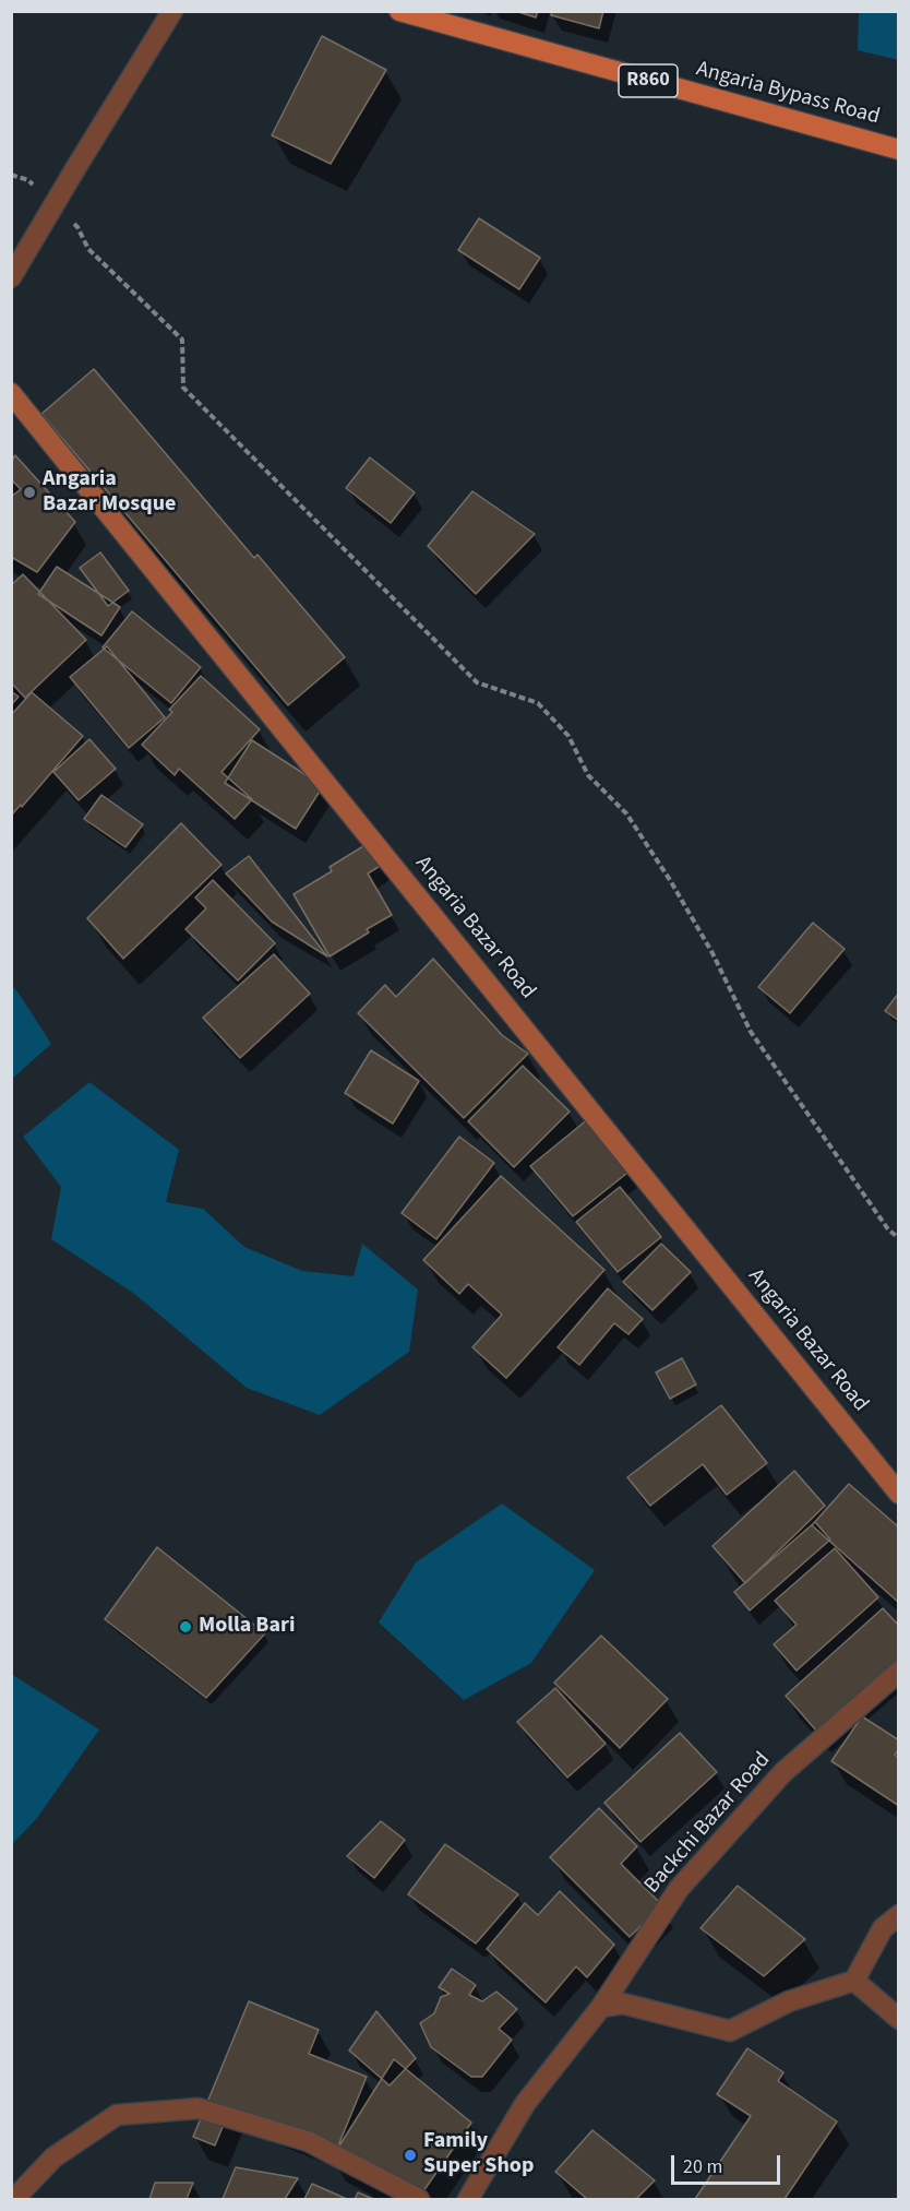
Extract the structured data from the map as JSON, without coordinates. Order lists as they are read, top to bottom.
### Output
{
  "streets": {
    "main road": ["R860", "Angaria Bypass Road", "Angaria Bazar Road"],
    "street": ["Backchi Bazar Road"]
  },
  "places": ["Angaria Bazar Mosque", "Molla Bari", "Family Super Shop"],
  "scale_bar": "20 m"
}
